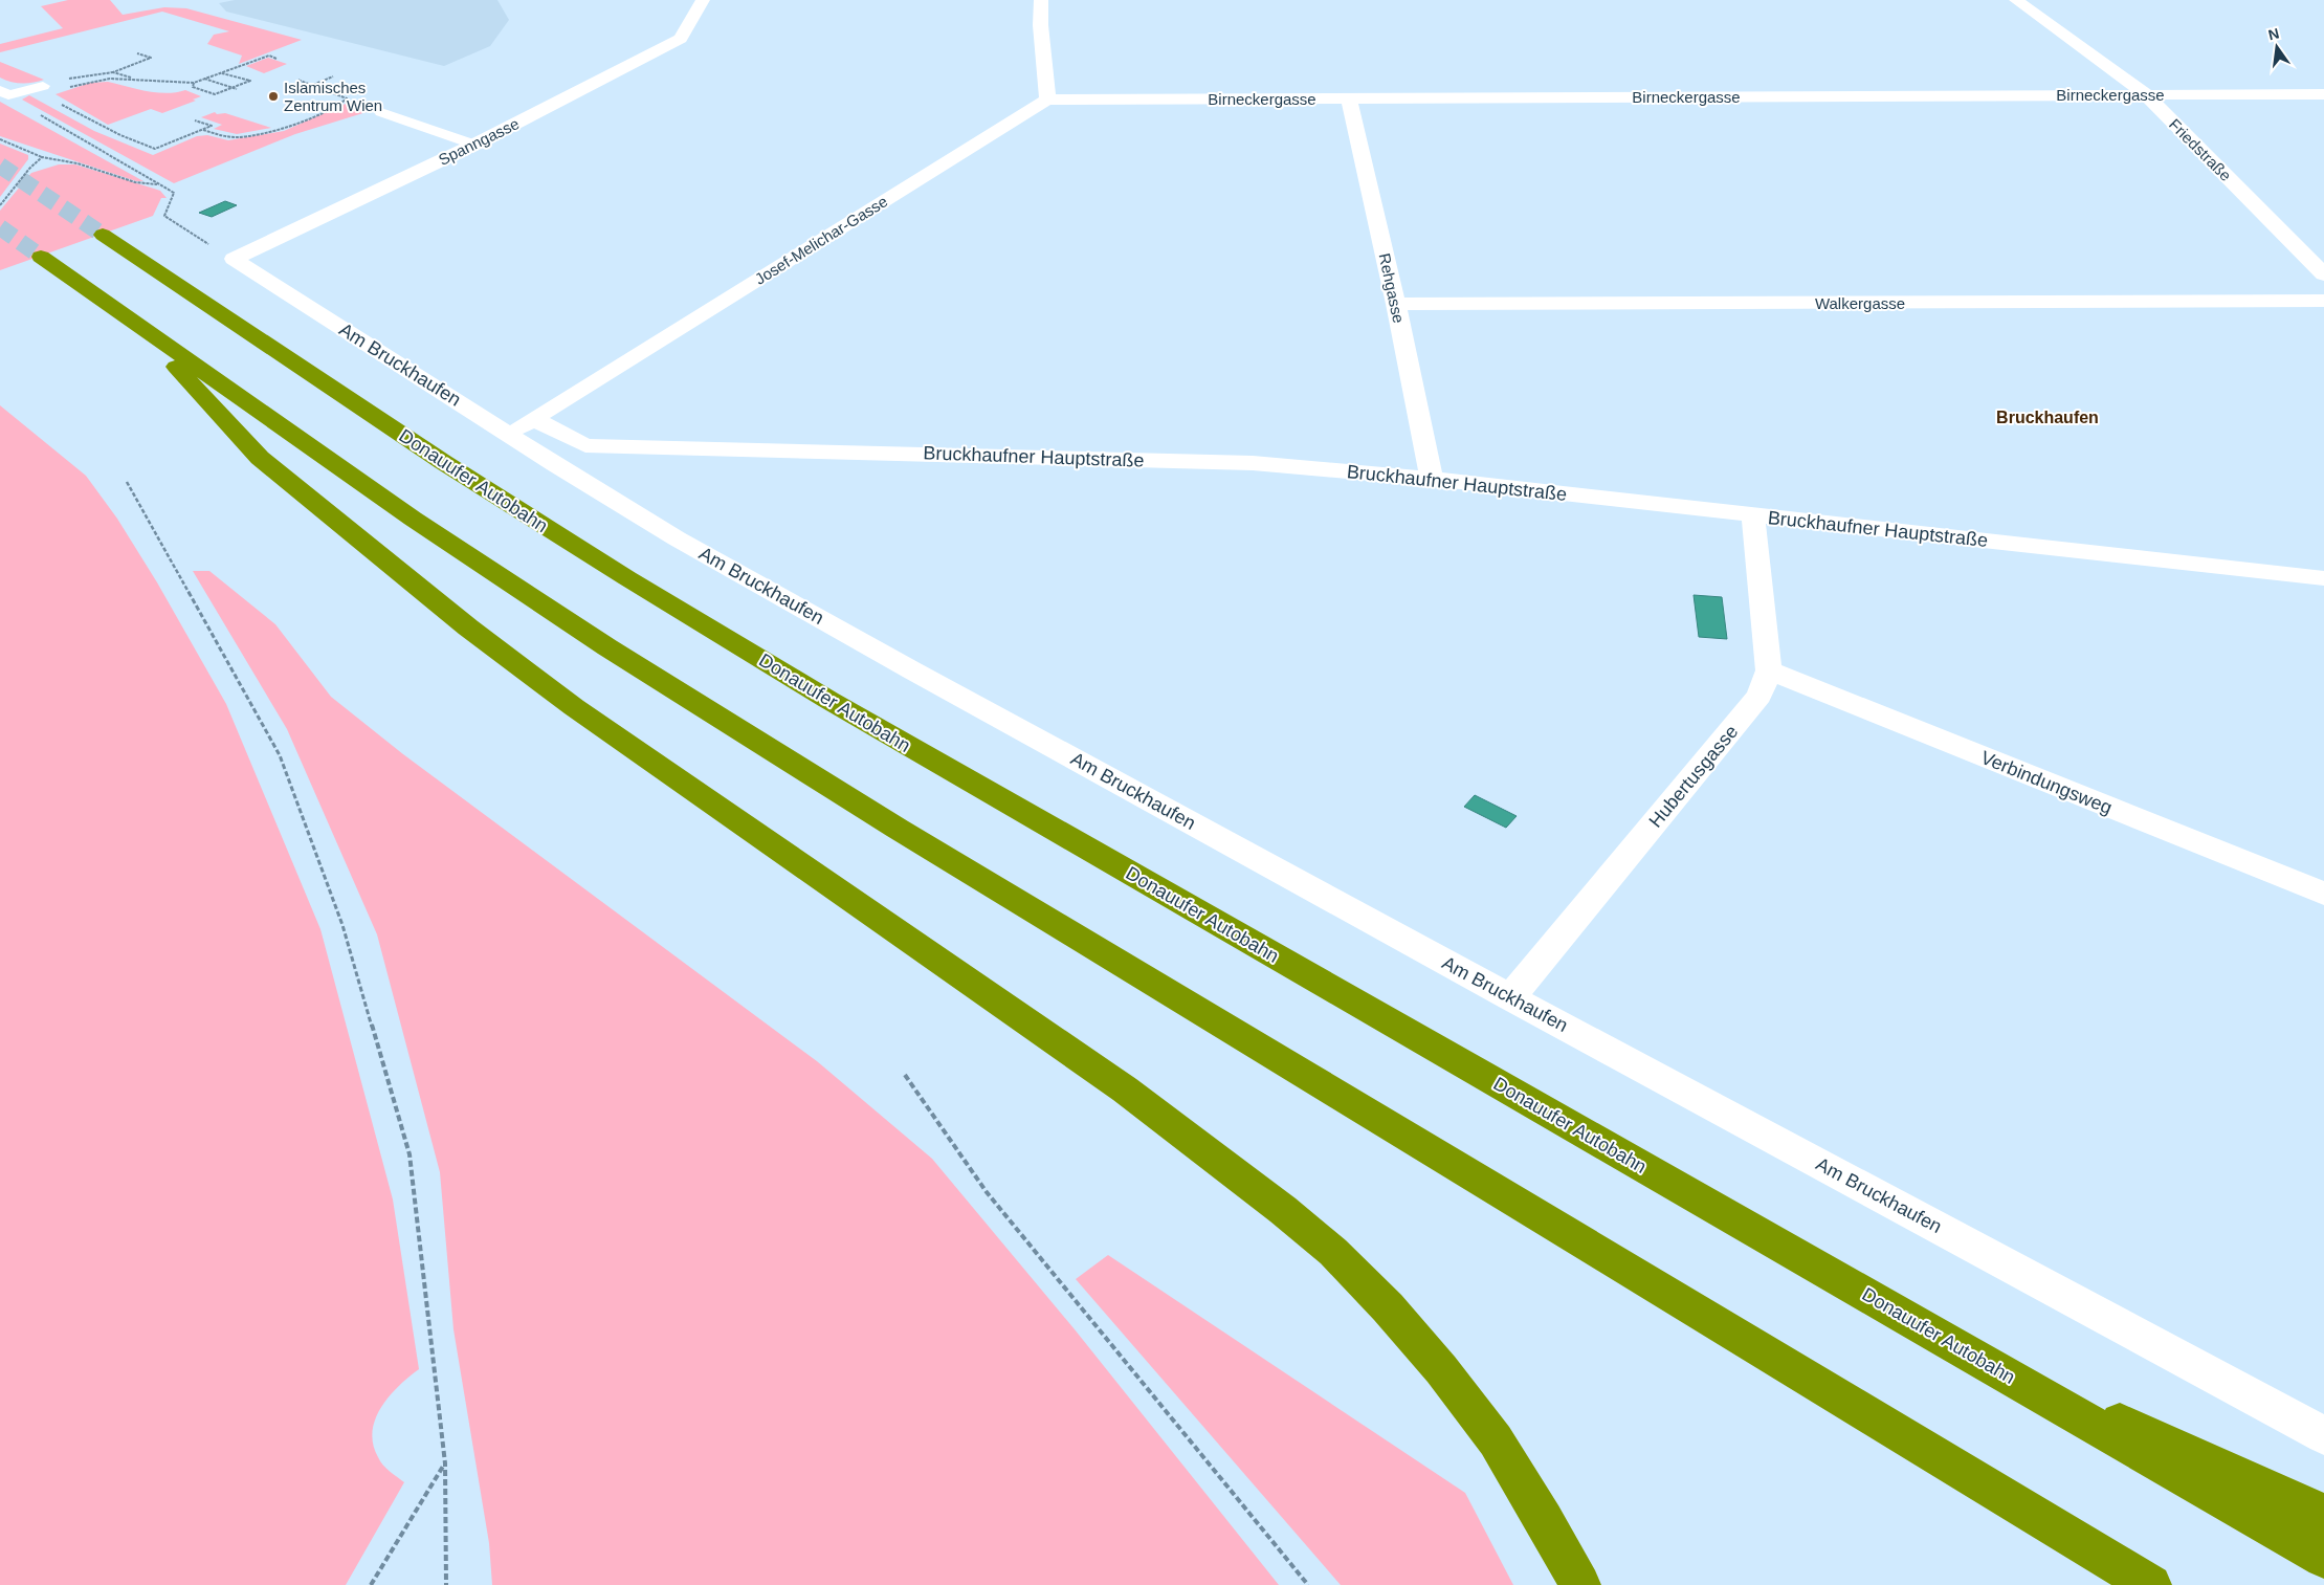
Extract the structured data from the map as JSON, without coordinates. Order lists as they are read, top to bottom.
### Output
{
  "streets": {
    "highway": ["Donauufer Autobahn"],
    "street": [
      "Birneckergasse",
      "Spanngasse",
      "Friedstraße",
      "Josef-Melichar-Gasse",
      "Rehgasse",
      "Walkergasse",
      "Am Bruckhaufen",
      "Bruckhaufner Hauptstraße",
      "Hubertusgasse",
      "Verbindungsweg"
    ]
  },
  "crossings": [
    ["Birneckergasse", "Friedstraße"],
    ["Birneckergasse", "Josef-Melichar-Gasse"],
    ["Birneckergasse", "Rehgasse"],
    ["Spanngasse", "Am Bruckhaufen"],
    ["Josef-Melichar-Gasse", "Am Bruckhaufen"],
    ["Josef-Melichar-Gasse", "Bruckhaufner Hauptstraße"],
    ["Rehgasse", "Walkergasse"],
    ["Rehgasse", "Bruckhaufner Hauptstraße"],
    ["Am Bruckhaufen", "Hubertusgasse"],
    ["Bruckhaufner Hauptstraße", "Hubertusgasse"],
    ["Hubertusgasse", "Verbindungsweg"]
  ],
  "districts": ["Bruckhaufen"],
  "places": ["Islamisches Zentrum Wien"],
  "north": "top"
}
